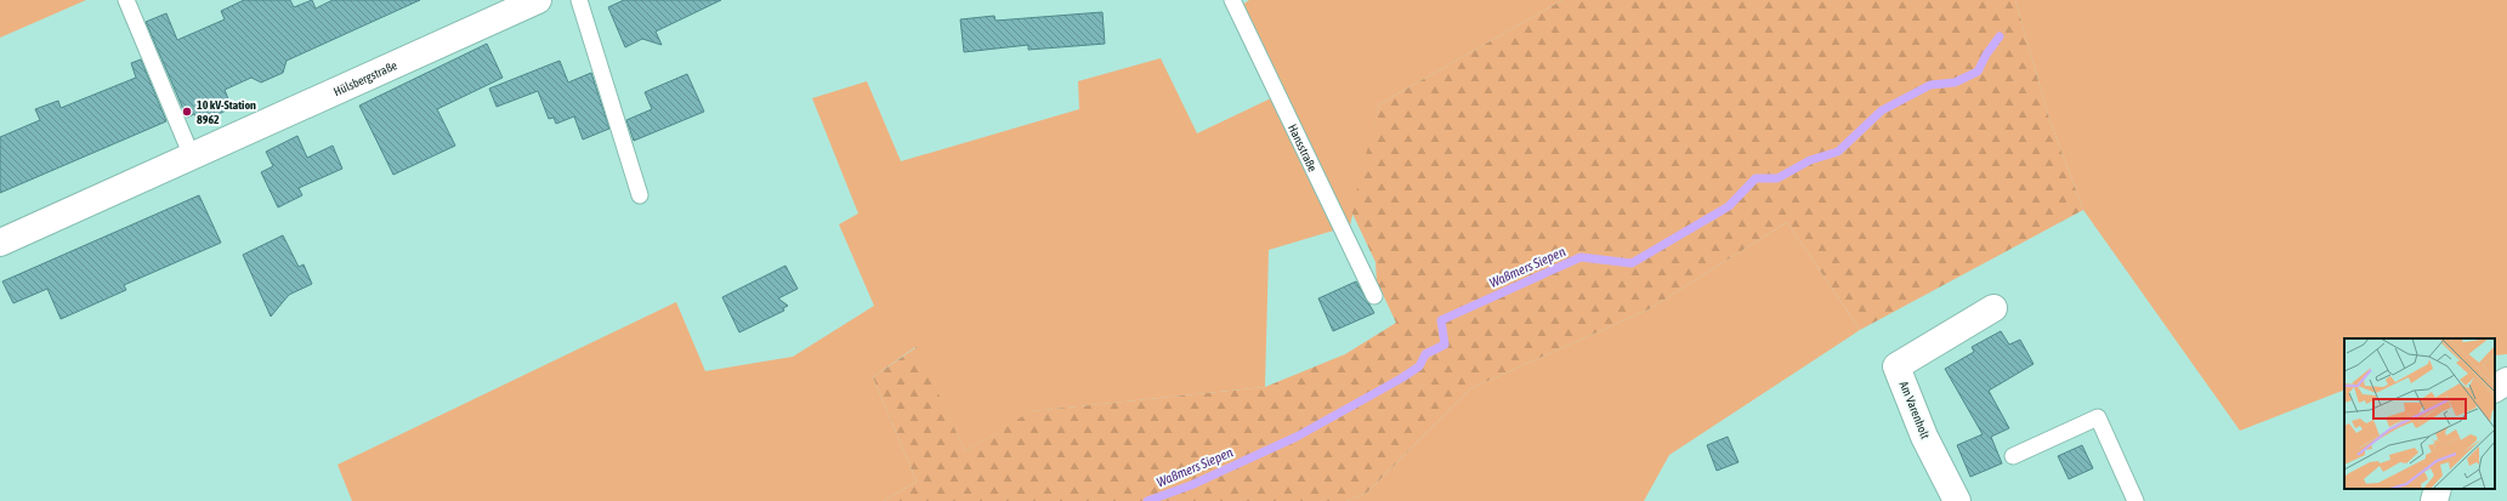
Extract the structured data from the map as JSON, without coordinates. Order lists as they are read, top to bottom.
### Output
{
  "streets": {
    "street": ["Hülsbergstraße", "Am Varenholt"],
    "lane": ["Hansstraße"]
  },
  "water": ["Waßmers Siepen"],
  "places": ["10 kV-Station 8962"]
}
